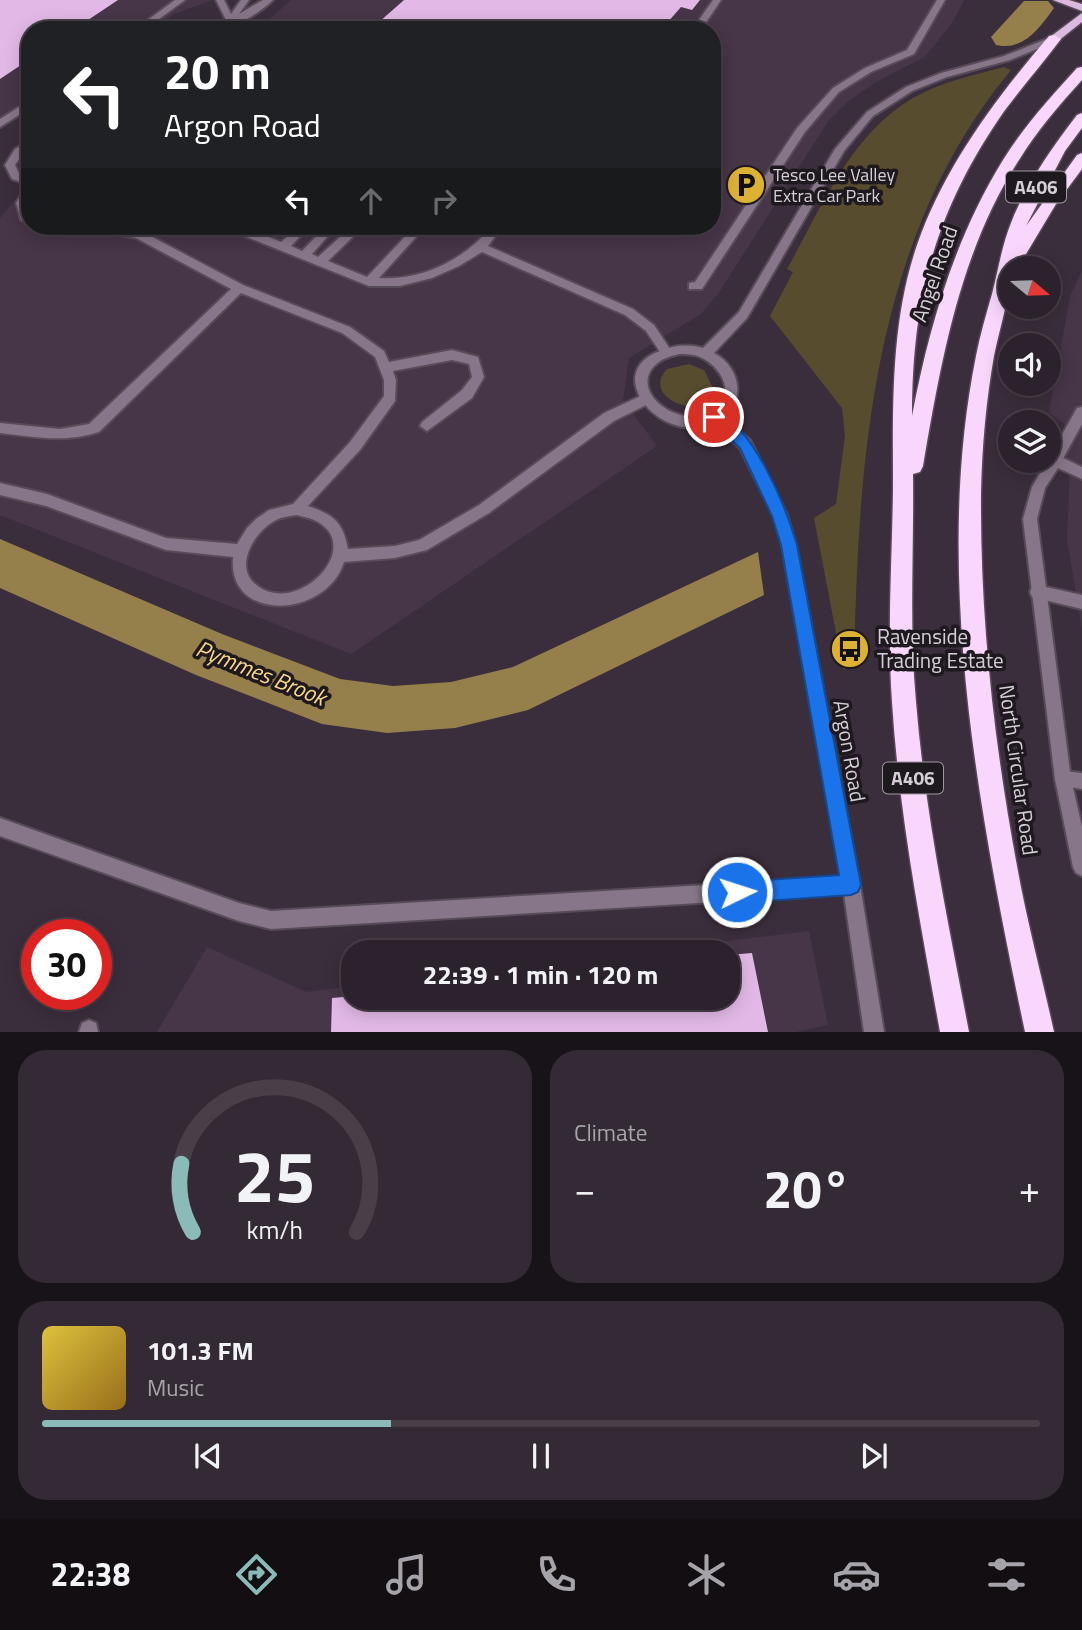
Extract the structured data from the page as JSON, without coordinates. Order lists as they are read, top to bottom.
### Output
{
  "streets": {
    "highway": ["A406", "Angel Road", "North Circular Road"],
    "street": ["Argon Road"]
  },
  "crossings": [
    ["A406", "Angel Road"]
  ],
  "water": ["Pymmes Brook"],
  "places": {
    "parking": ["Tesco Lee Valley Extra Car Park"],
    "bus stop": ["Ravenside Trading Estate"]
  },
  "north": "right",
  "page": {
    "turn": ["20 m", "Argon Road"],
    "limit": "30",
    "trip": "22:39 · 1 min · 120 m",
    "tile": "Climate",
    "heat": ["−", "20°", "+"],
    "song": ["101.3 FM", "Music"],
    "tabs": "22:38",
    "gauge": ["25", "km/h"]
  }
}
